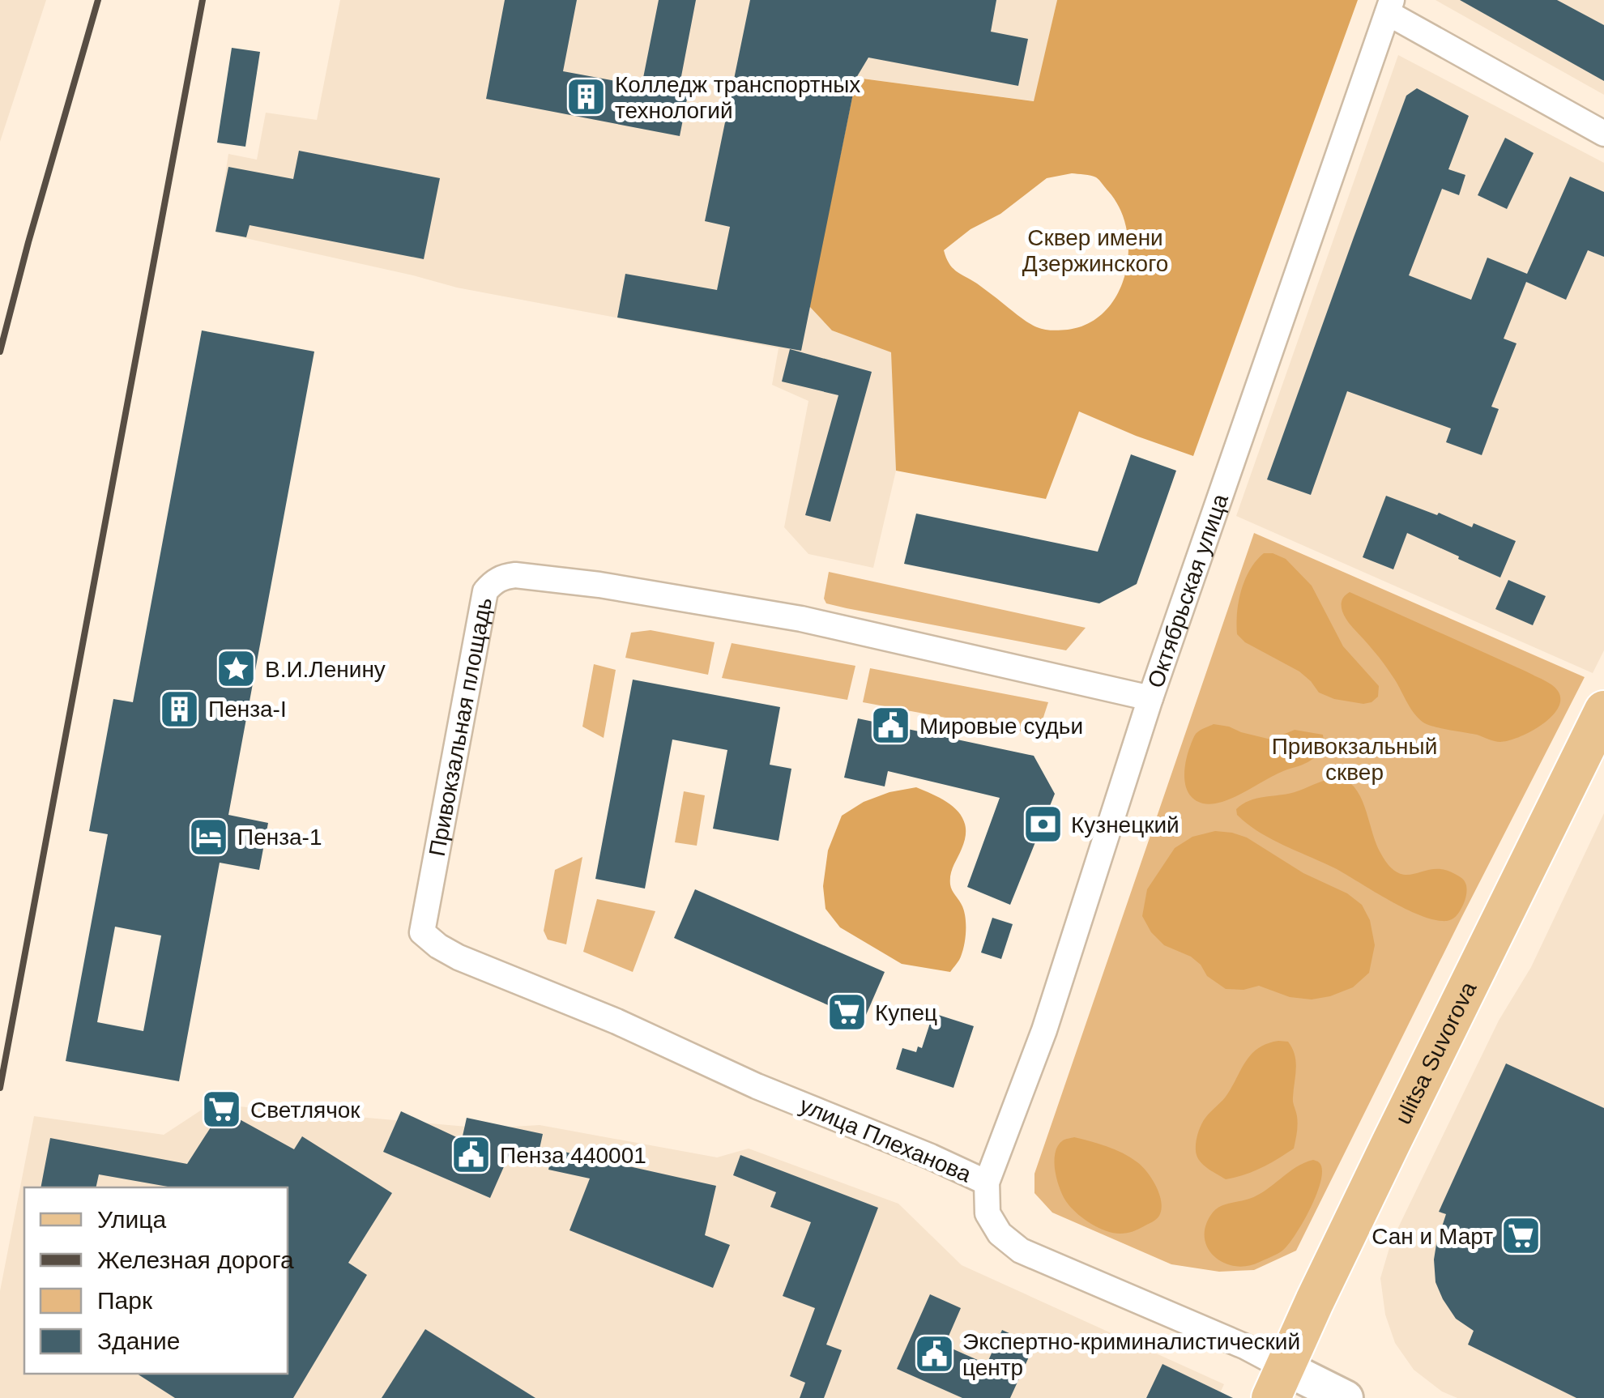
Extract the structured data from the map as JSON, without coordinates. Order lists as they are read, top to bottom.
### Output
{
  "streets": {
    "main road": ["ulitsa Suvorova"],
    "street": ["Октябрьская улица", "Привокзальная площадь", "улица Плеханова"]
  },
  "crossings": [
    ["Октябрьская улица", "Привокзальная площадь"],
    ["Октябрьская улица", "улица Плеханова"],
    ["Привокзальная площадь", "улица Плеханова"],
    ["ulitsa Suvorova", "улица Плеханова"]
  ],
  "parks": ["Сквер имени Дзержинского", "Привокзальный сквер"],
  "places": {
    "building": ["Колледж транспортных технологий", "Пенза-I"],
    "place": ["В.И.Ленину"],
    "public building": ["Мировые судьи", "Пенза 440001", "Экспертно-криминалистический центр"],
    "bank": ["Кузнецкий"],
    "hotel": ["Пенза-1"],
    "supermarket": ["Купец", "Светлячок", "Сан и Март"]
  },
  "legend": [
    "Улица",
    "Железная дорога",
    "Парк",
    "Здание"
  ]
}
